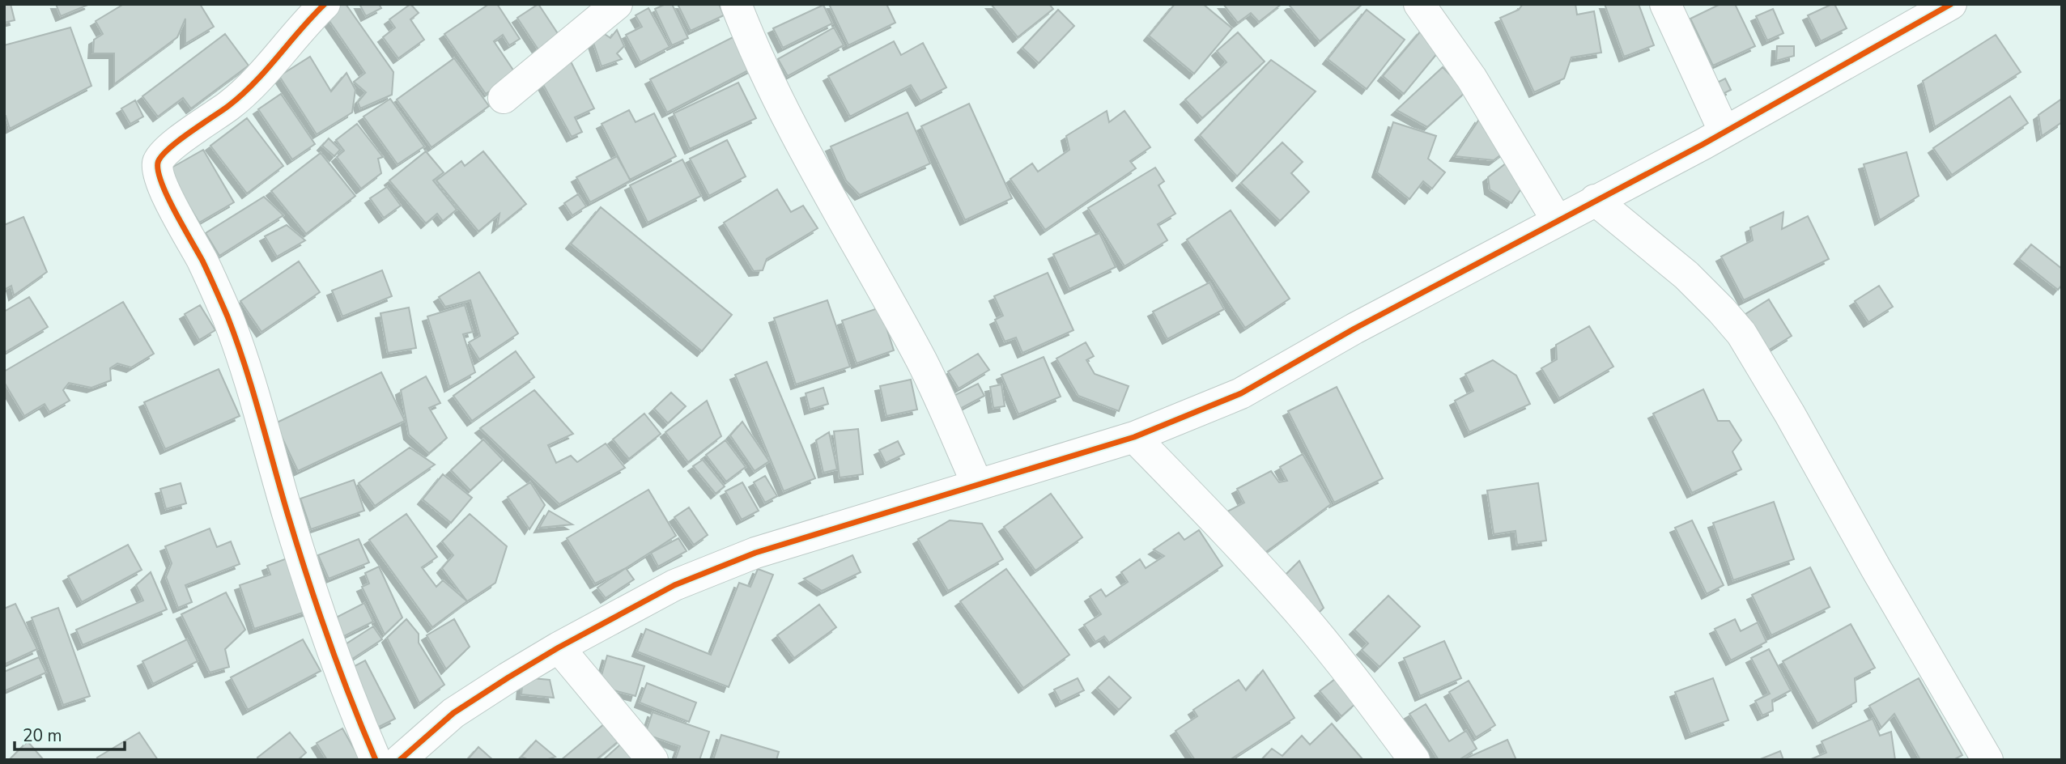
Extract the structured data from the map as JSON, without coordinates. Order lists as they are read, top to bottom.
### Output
{
  "scale_bar": "20 m"
}
